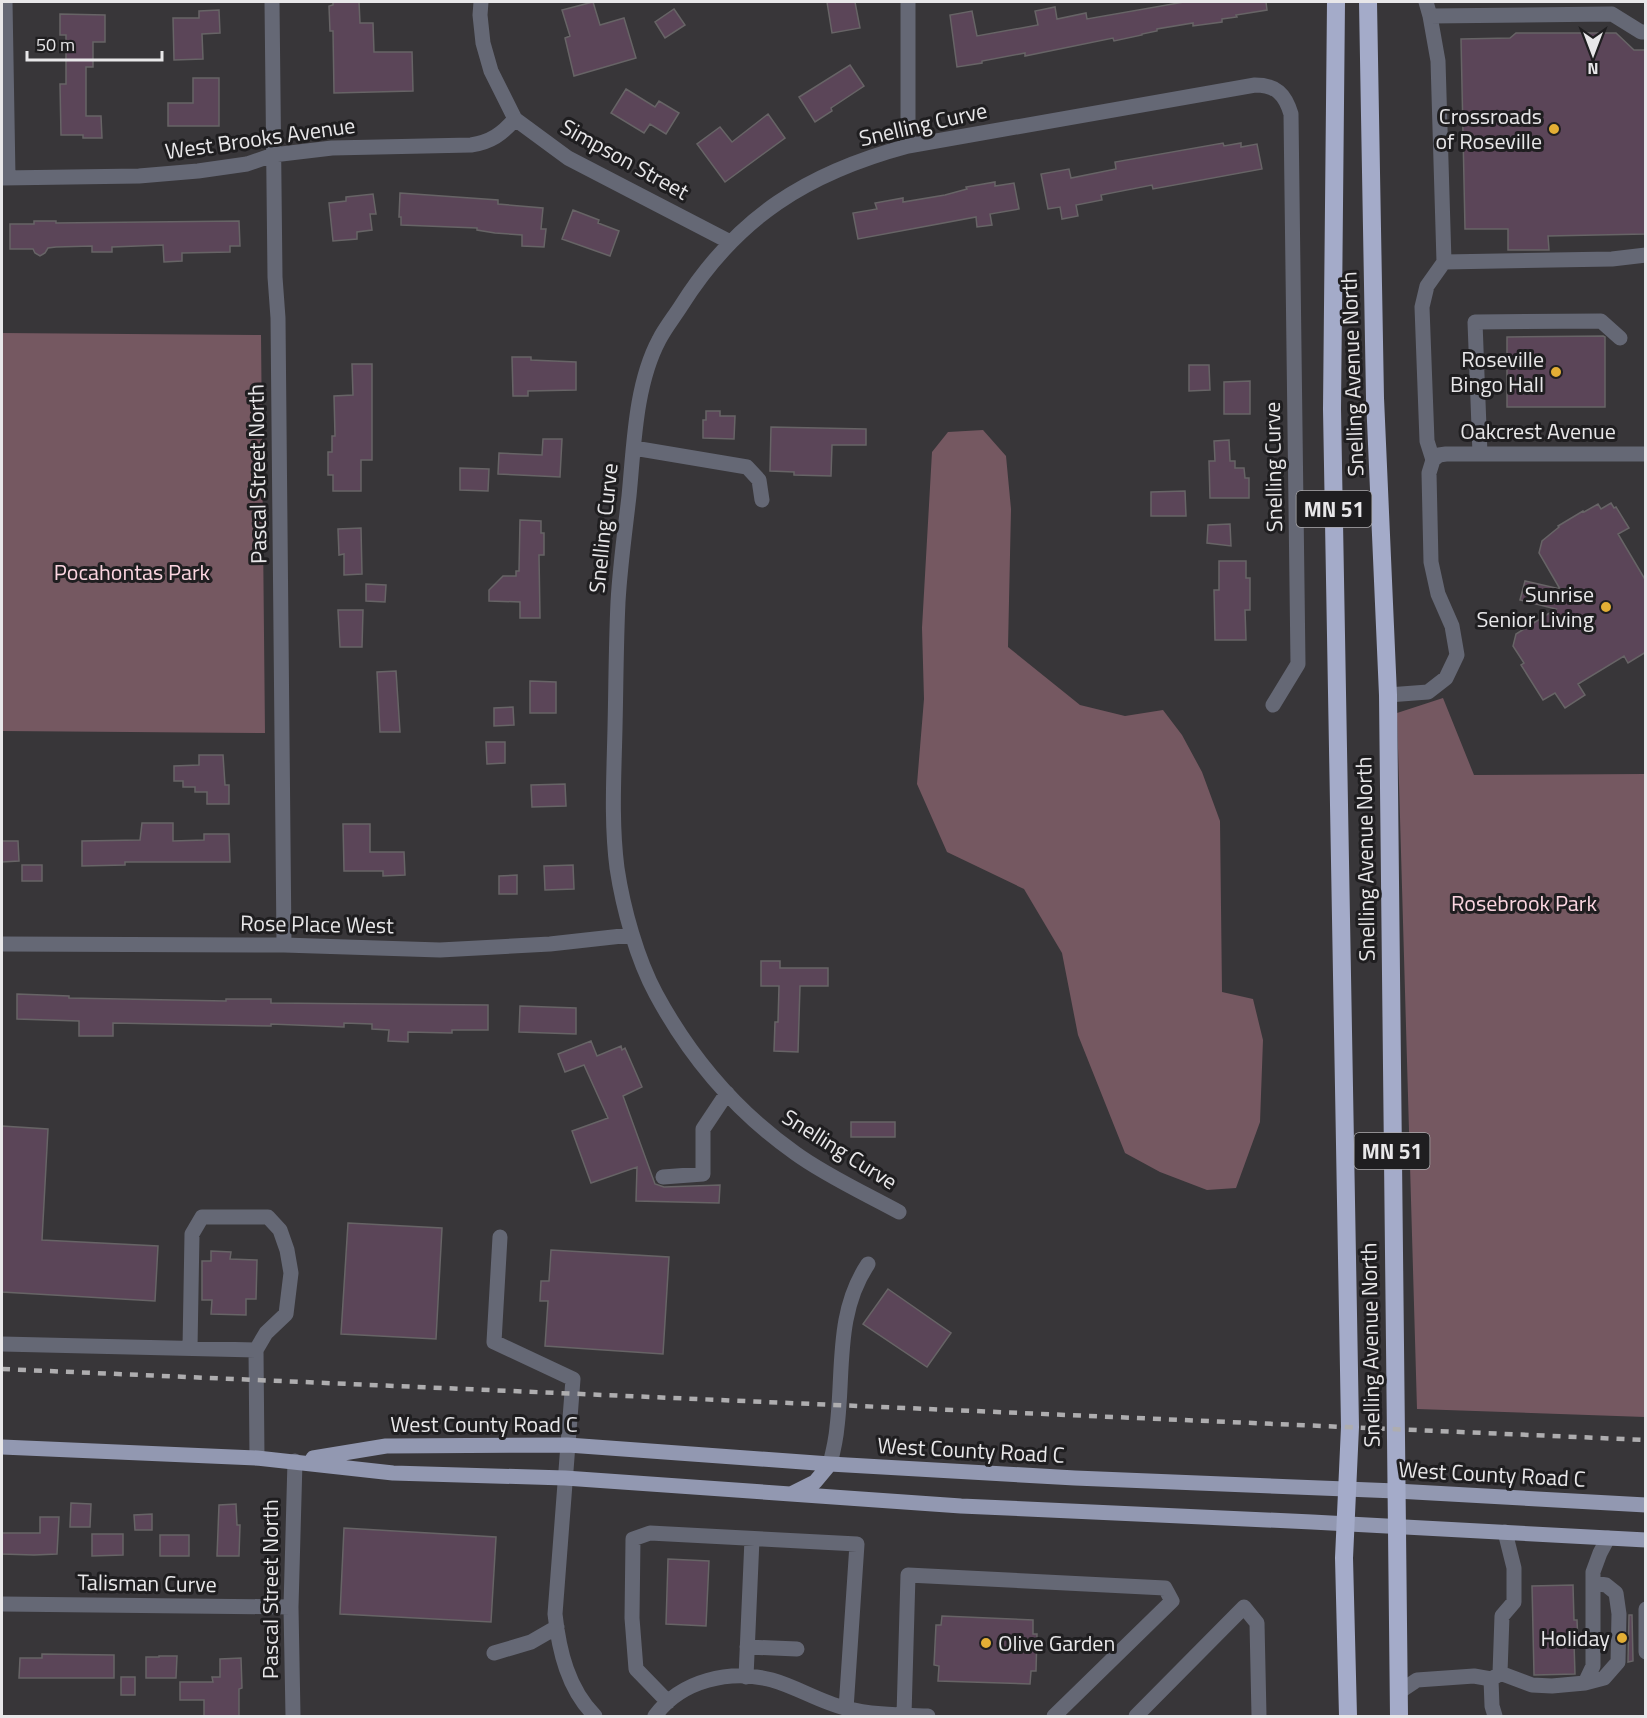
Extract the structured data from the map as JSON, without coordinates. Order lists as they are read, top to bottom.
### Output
{
  "streets": {
    "highway": ["Snelling Avenue North", "MN 51"],
    "main road": ["West County Road C"],
    "street": [
      "Snelling Curve",
      "West Brooks Avenue",
      "Simpson Street",
      "Oakcrest Avenue",
      "Pascal Street North",
      "Rose Place West",
      "Talisman Curve"
    ]
  },
  "crossings": [
    ["Snelling Curve", "Simpson Street"],
    ["Snelling Curve", "Rose Place West"],
    ["West Brooks Avenue", "Simpson Street"],
    ["West Brooks Avenue", "Pascal Street North"],
    ["Snelling Avenue North", "West County Road C"],
    ["Pascal Street North", "Rose Place West"],
    ["Pascal Street North", "West County Road C"],
    ["Pascal Street North", "Talisman Curve"]
  ],
  "parks": ["Pocahontas Park", "Rosebrook Park"],
  "places": [
    "Crossroads of Roseville",
    "Roseville Bingo Hall",
    "Sunrise Senior Living",
    "Holiday",
    "Olive Garden"
  ],
  "scale_bar": "50 m",
  "north": "bottom"
}
